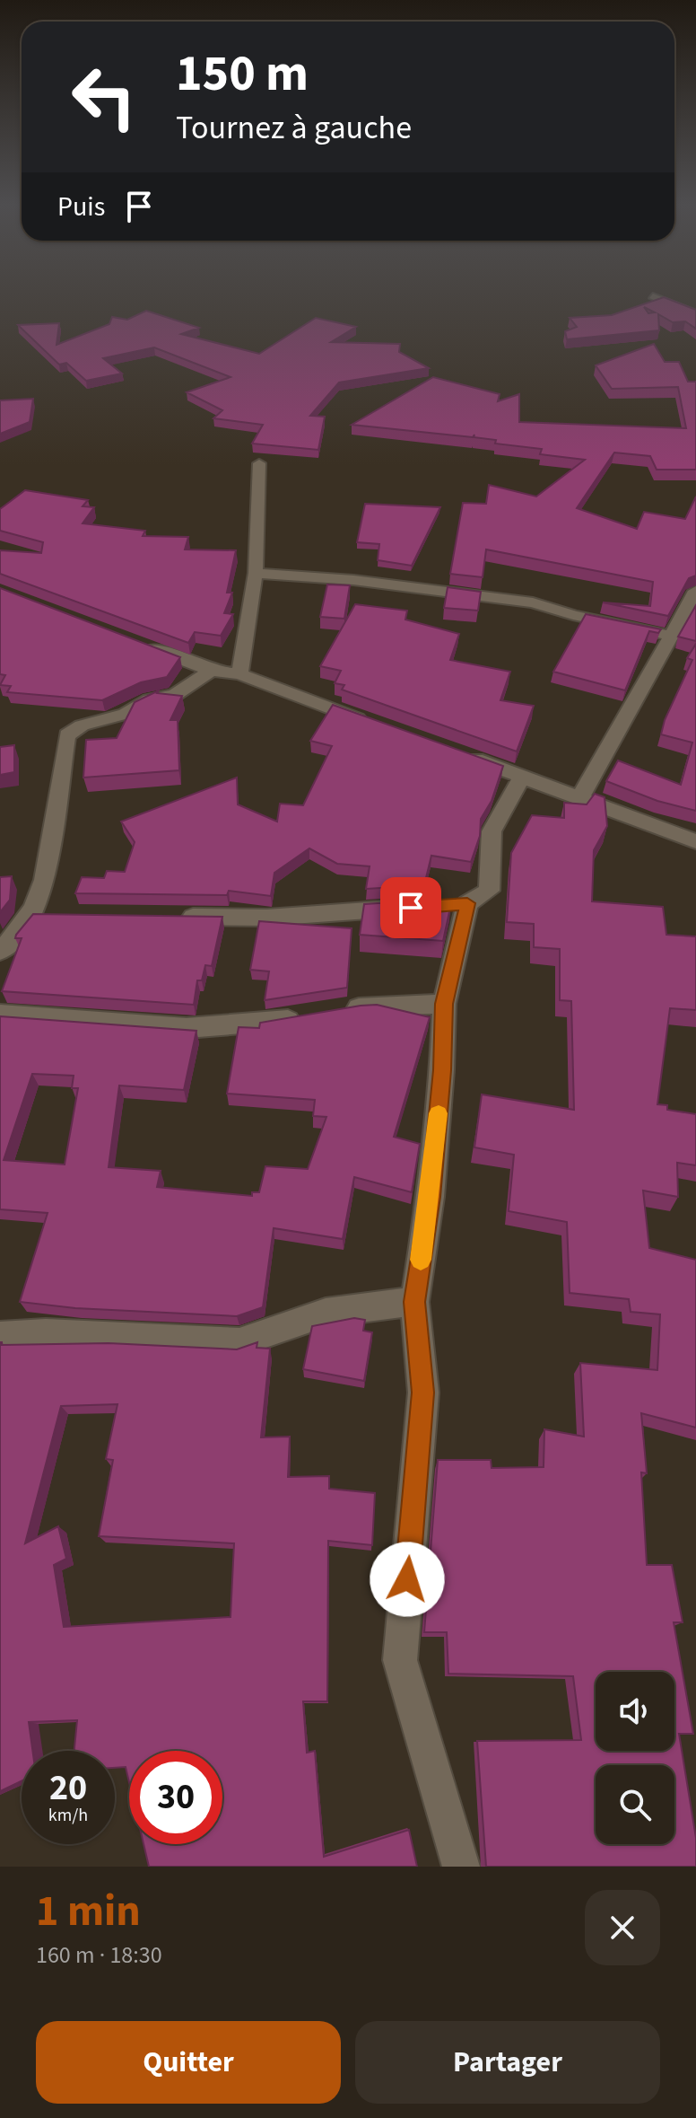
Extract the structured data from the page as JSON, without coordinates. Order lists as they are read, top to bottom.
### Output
{
  "page": {
    "turn": ["150 m", "Tournez à gauche"],
    "then": "Puis",
    "speed": "20 km/h",
    "limit": "30",
    "heading": ["1 min", "160 m · 18:30"],
    "buttons": ["Quitter", "Partager"]
  }
}
